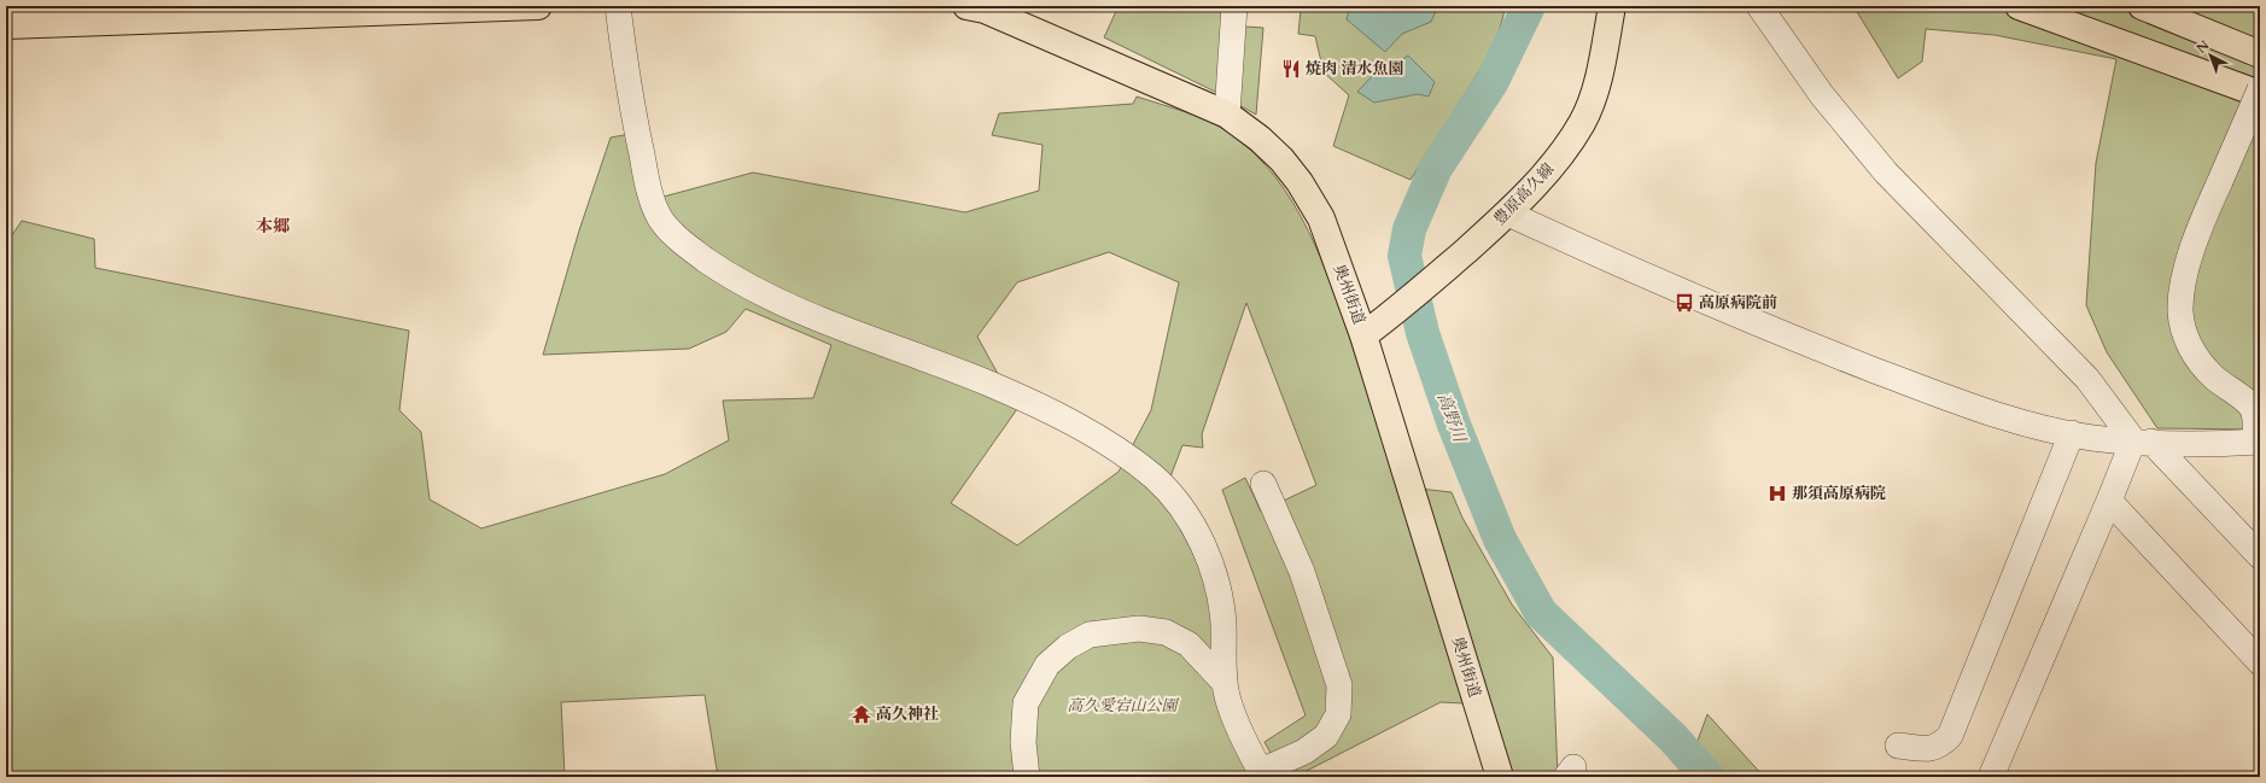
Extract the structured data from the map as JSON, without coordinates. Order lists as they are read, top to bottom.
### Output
{
  "streets": {
    "main road": ["豊原高久線", "奥州街道"]
  },
  "crossings": [
    ["豊原高久線", "奥州街道"]
  ],
  "districts": ["本郷"],
  "water": ["高野川"],
  "parks": ["高久愛宕山公園"],
  "places": {
    "restaurant": ["焼肉 清水魚園"],
    "bus stop": ["高原病院前"],
    "hospital": ["那須高原病院"],
    "temple": ["高久神社"]
  },
  "north": "top left"
}
